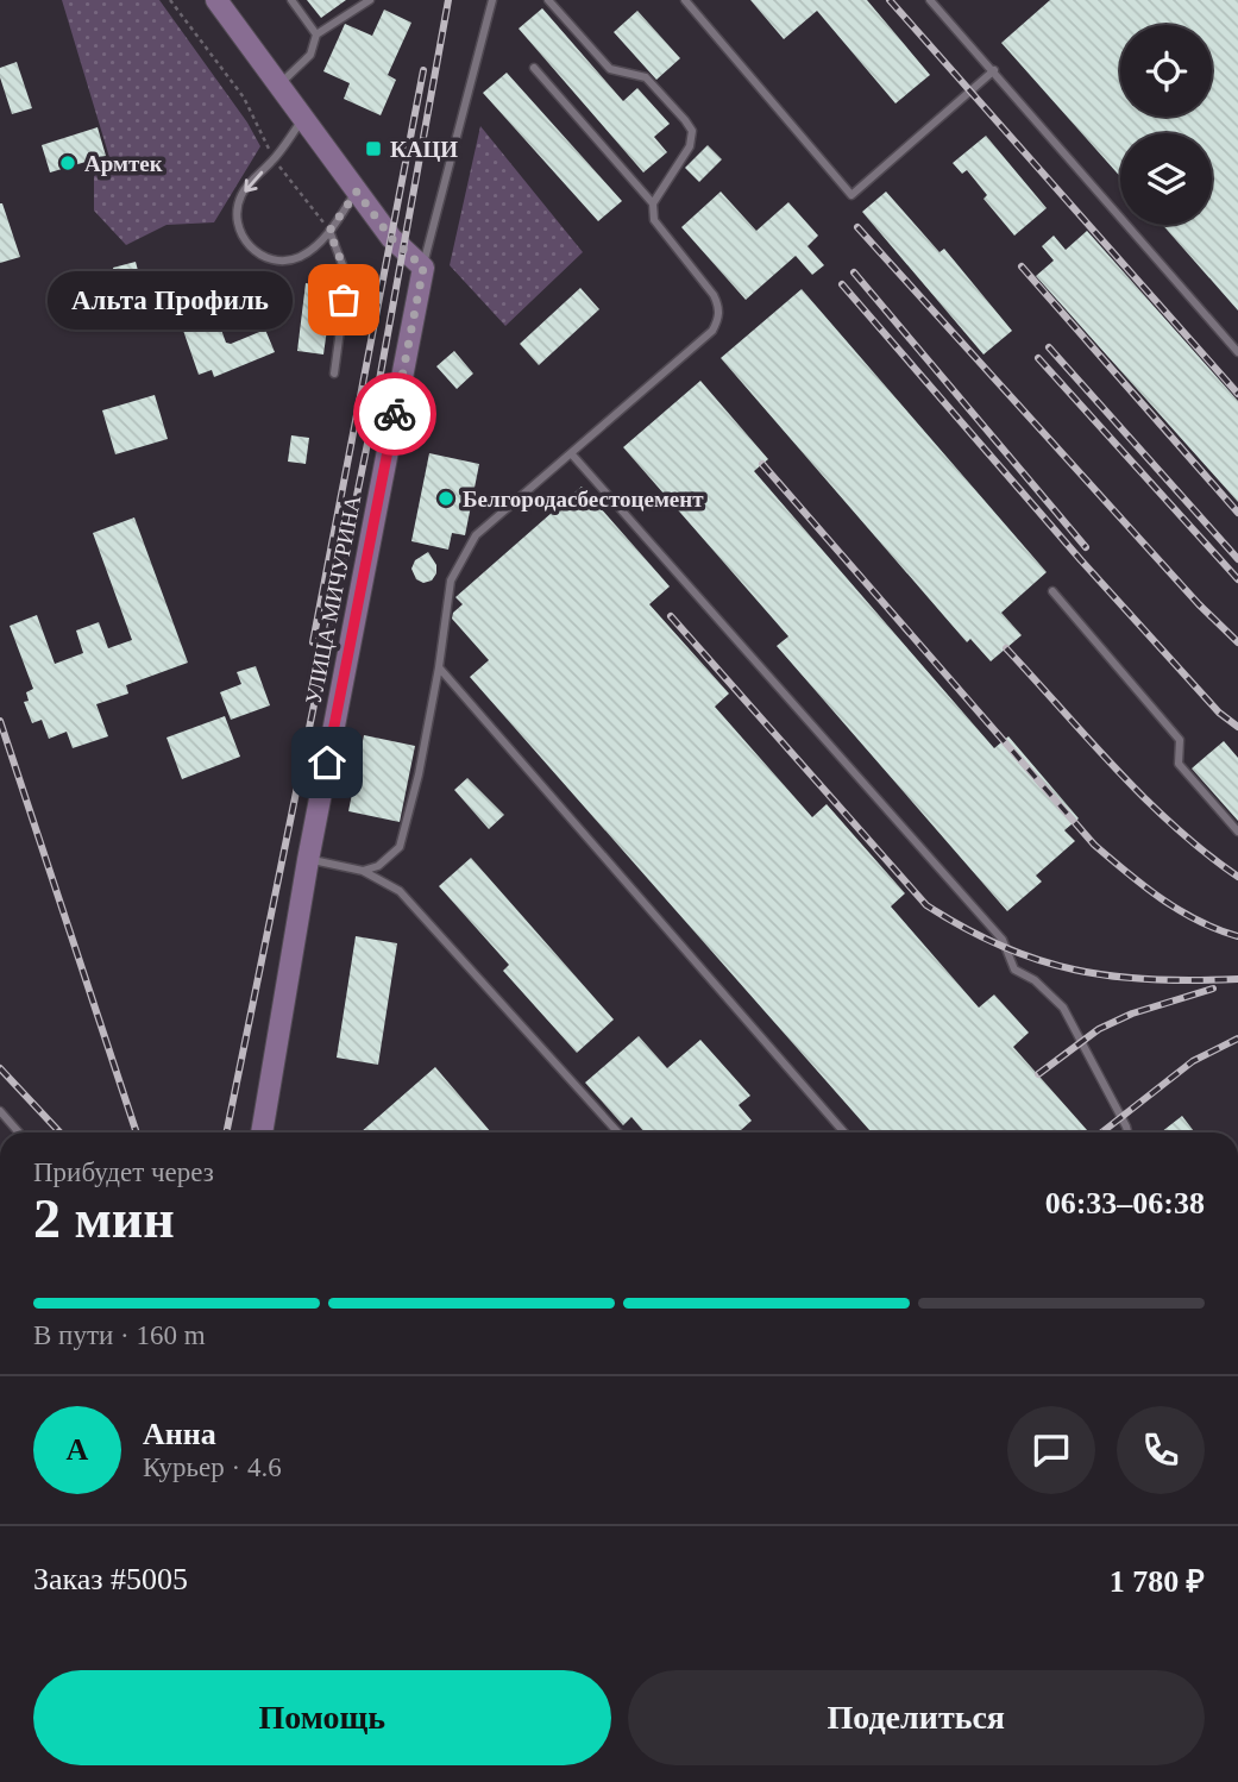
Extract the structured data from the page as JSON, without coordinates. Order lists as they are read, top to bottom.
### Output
{
  "streets": {
    "street": ["УЛИЦА МИЧУРИНА"]
  },
  "places": {
    "transit": ["КАЦИ"],
    "other": ["Армтек", "Альта Профиль", "Белгородасбестоцемент"]
  },
  "page": {
    "bubble": "Альта Профиль",
    "heading": ["2 мин", "Прибудет через", "06:33–06:38"],
    "panel": [
      "Анна",
      "Курьер · 4.6",
      "Заказ #5005",
      "1 780 ₽"
    ],
    "bar": "В пути · 160 m",
    "round": "А",
    "buttons": ["Помощь", "Поделиться"]
  }
}
